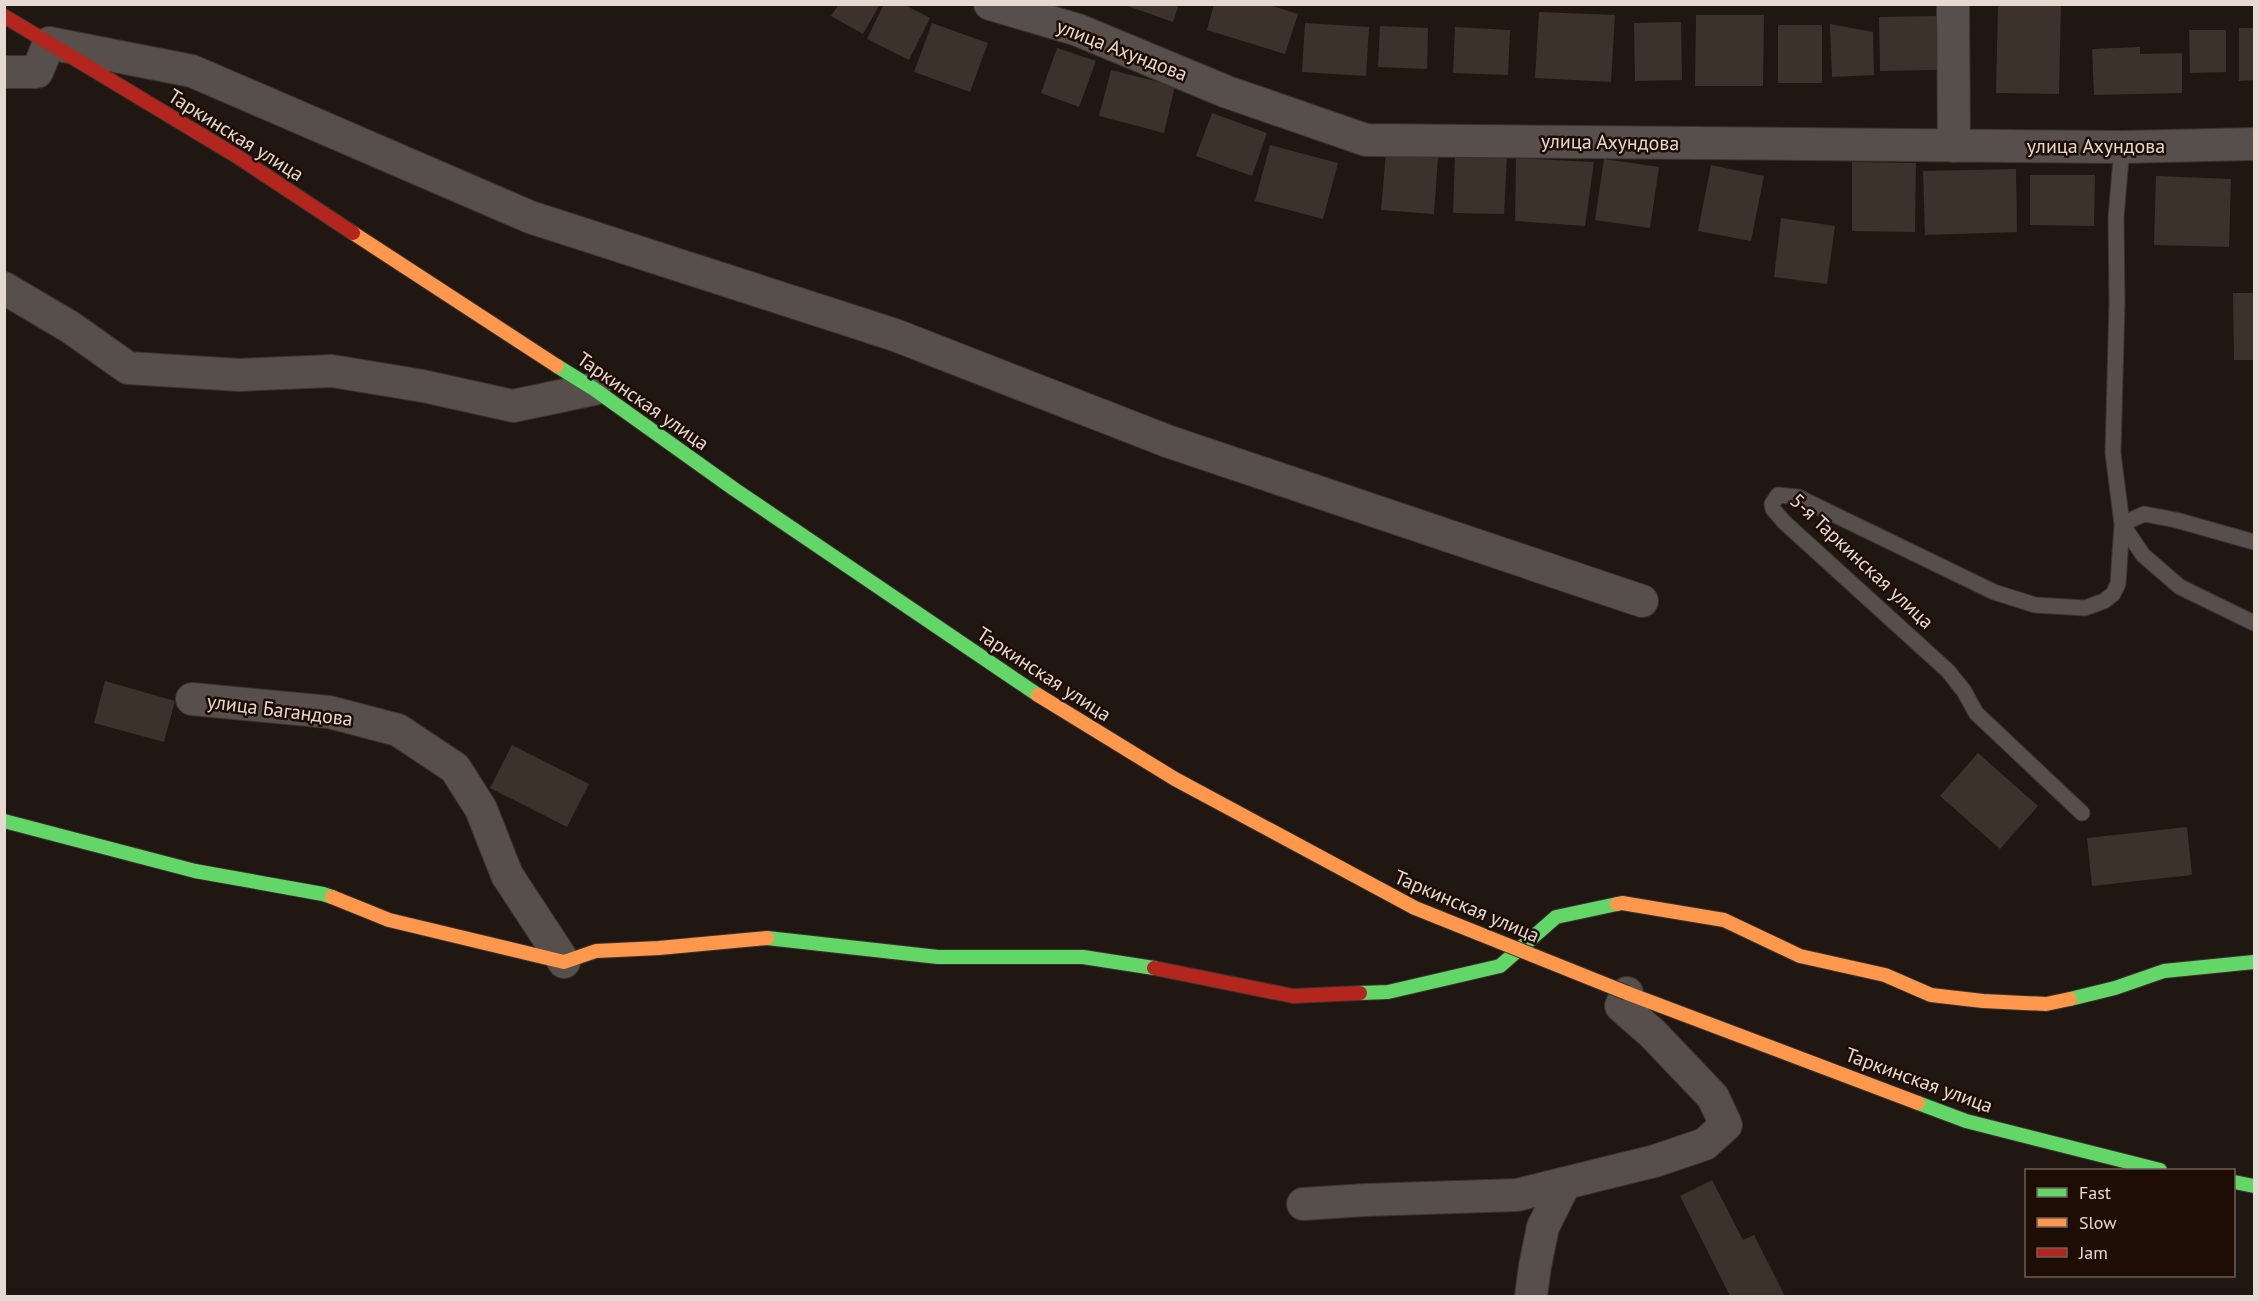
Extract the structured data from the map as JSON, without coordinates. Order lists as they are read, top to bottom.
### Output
{
  "streets": {
    "street": ["улица Ахундова", "Таркинская улица", "улица Багандова"],
    "lane": ["5-я Таркинская улица"]
  },
  "crossings": [
    ["улица Ахундова", "5-я Таркинская улица"]
  ],
  "legend": ["Fast", "Slow", "Jam"]
}
